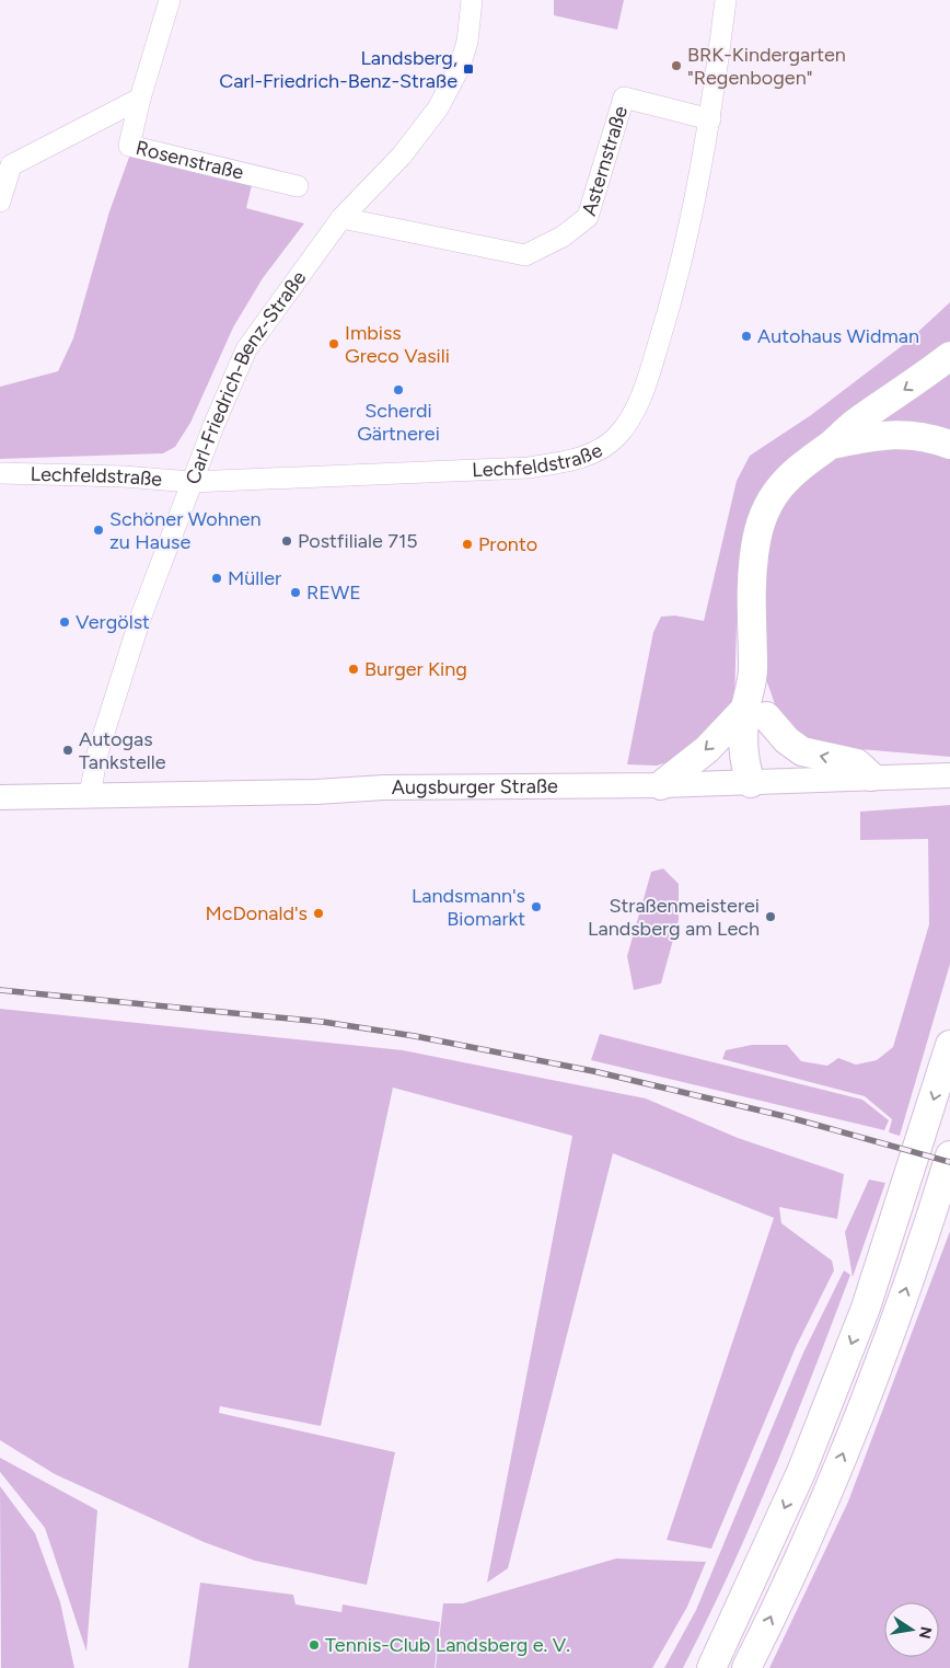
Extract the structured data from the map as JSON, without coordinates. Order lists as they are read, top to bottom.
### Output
{
  "streets": {
    "main road": ["Augsburger Straße"],
    "street": [
      "Rosenstraße",
      "Asternstraße",
      "Carl-Friedrich-Benz-Straße",
      "Lechfeldstraße"
    ]
  },
  "crossings": [
    ["Asternstraße", "Carl-Friedrich-Benz-Straße"],
    ["Asternstraße", "Lechfeldstraße"],
    ["Carl-Friedrich-Benz-Straße", "Lechfeldstraße"],
    ["Carl-Friedrich-Benz-Straße", "Augsburger Straße"]
  ],
  "places": {
    "other": [
      "BRK-Kindergarten \"Regenbogen\"",
      "Autohaus Widman",
      "Imbiss Greco Vasili",
      "Scherdi Gärtnerei",
      "Schöner Wohnen zu Hause",
      "Postfiliale 715",
      "Pronto",
      "Müller",
      "REWE",
      "Vergölst",
      "Burger King",
      "Autogas Tankstelle",
      "Landsmann's Biomarkt",
      "McDonald's",
      "Straßenmeisterei Landsberg am Lech",
      "Tennis-Club Landsberg e. V."
    ],
    "transit": ["Landsberg, Carl-Friedrich-Benz-Straße"]
  },
  "north": "right"
}
